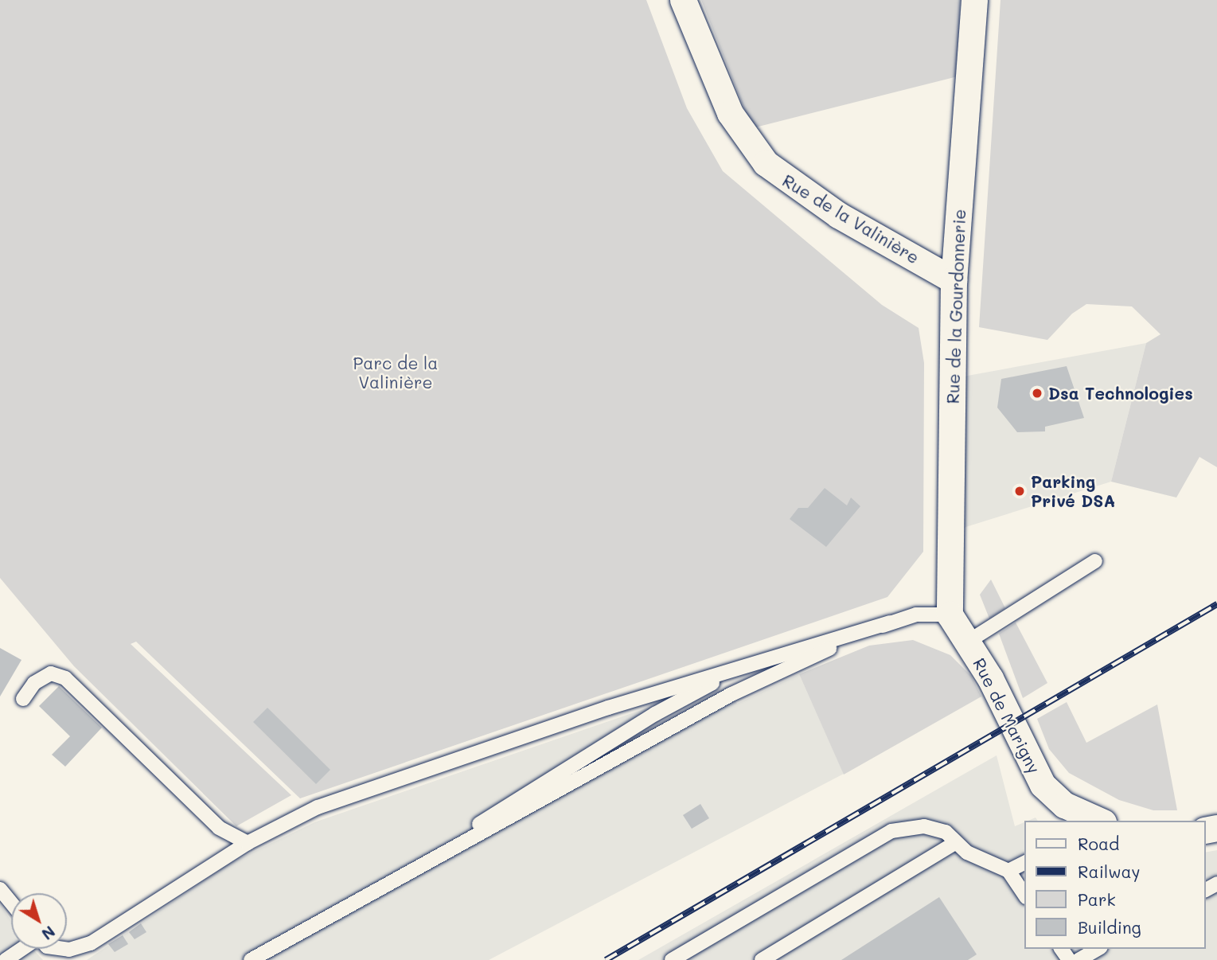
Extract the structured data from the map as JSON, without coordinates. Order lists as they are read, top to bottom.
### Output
{
  "streets": {
    "street": ["Rue de la Valinière", "Rue de la Gourdonnerie", "Rue de Marigny"]
  },
  "crossings": [
    ["Rue de la Valinière", "Rue de la Gourdonnerie"],
    ["Rue de la Gourdonnerie", "Rue de Marigny"]
  ],
  "parks": ["Parc de la Valinière"],
  "places": ["Dsa Technologies", "Parking Privé DSA"],
  "legend": [
    "Road",
    "Railway",
    "Park",
    "Building"
  ],
  "north": "bottom right"
}
